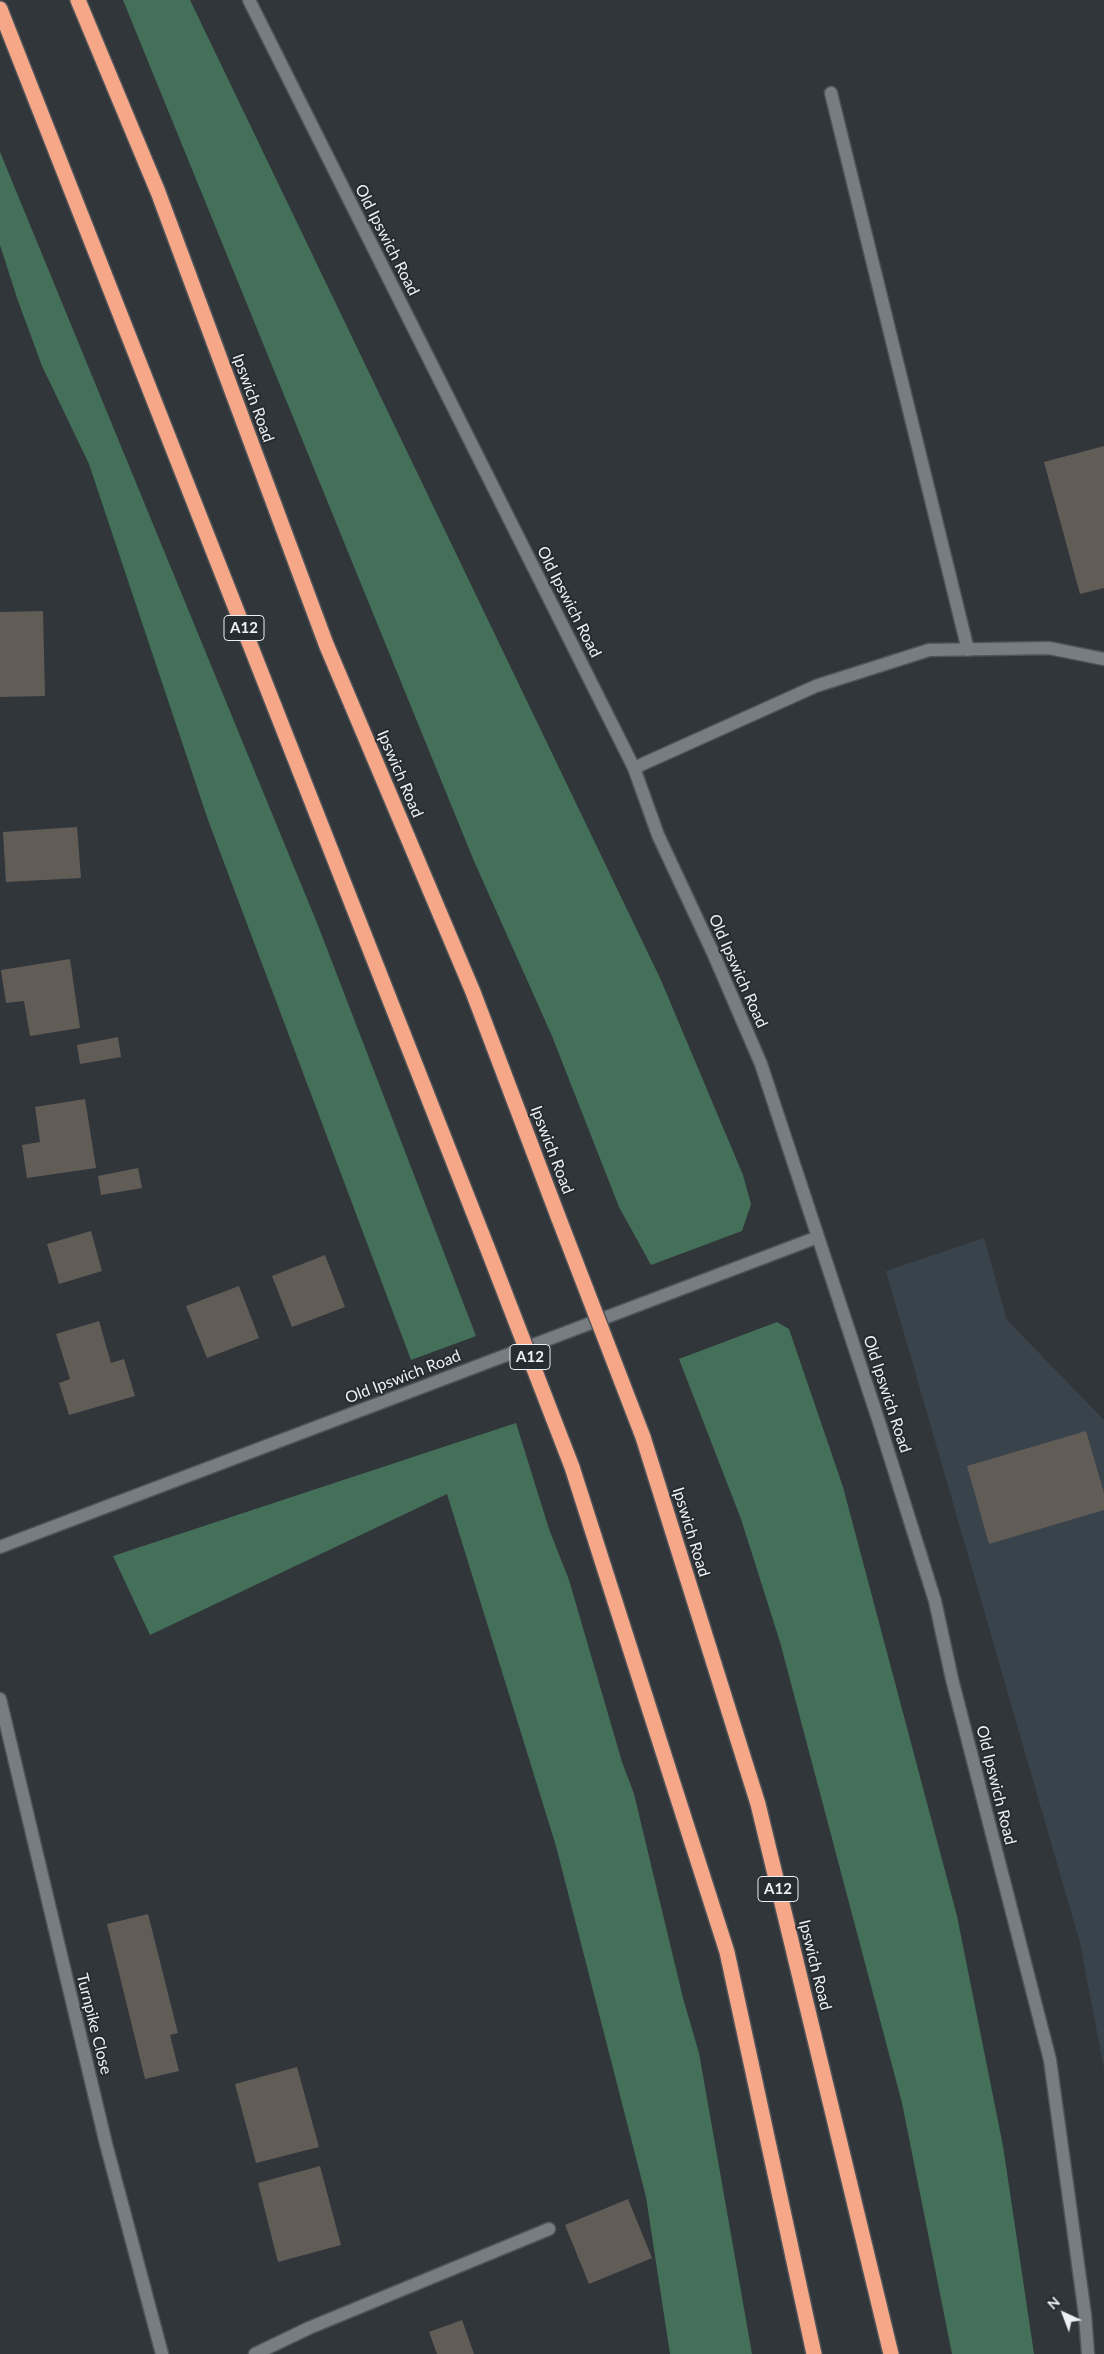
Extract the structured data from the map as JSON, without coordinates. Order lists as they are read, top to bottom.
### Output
{
  "streets": {
    "highway": ["Ipswich Road", "A12"],
    "street": ["Old Ipswich Road", "Turnpike Close"]
  },
  "north": "top left"
}
